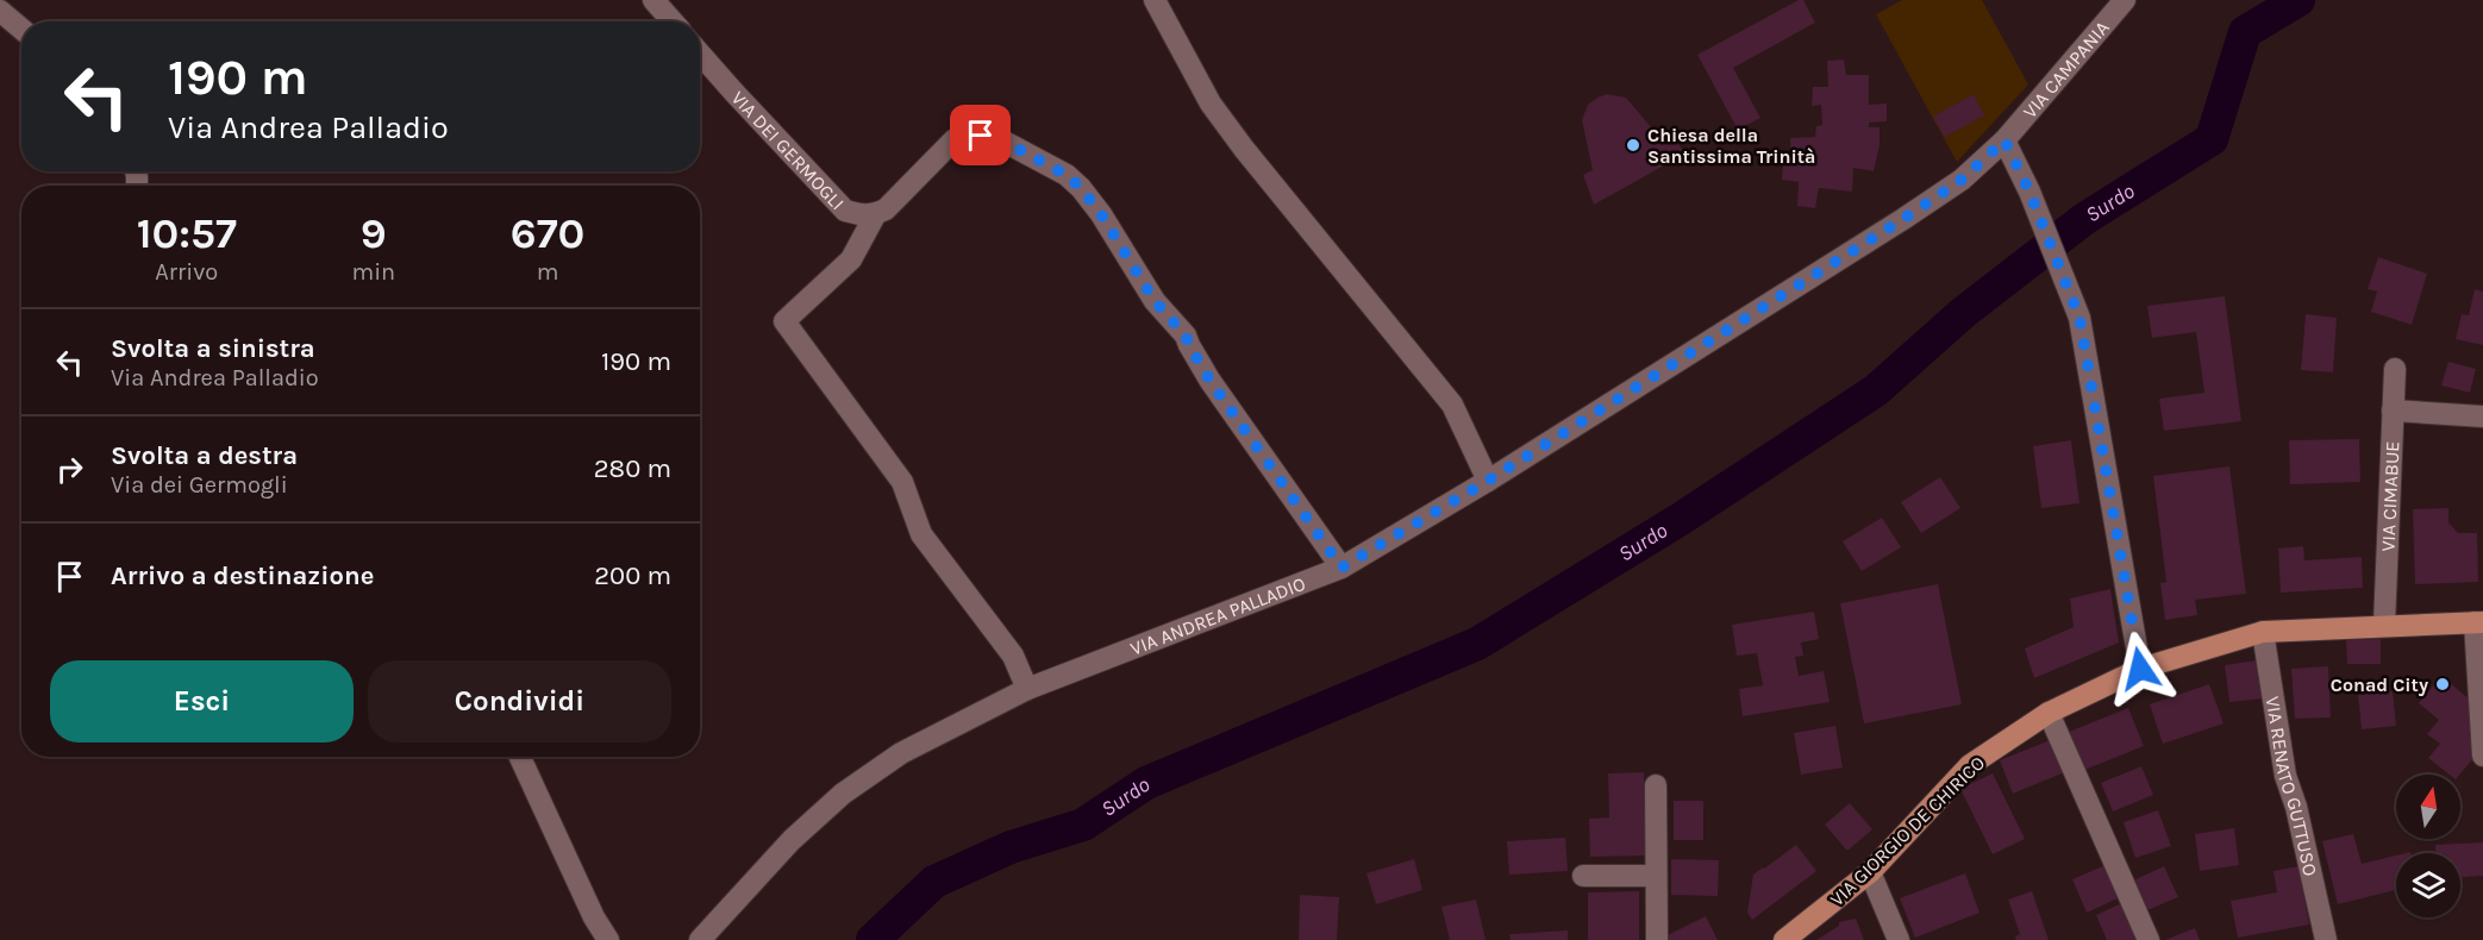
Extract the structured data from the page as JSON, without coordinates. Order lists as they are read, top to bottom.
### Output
{
  "streets": {
    "main road": ["VIA GIORGIO DE CHIRICO"],
    "street": [
      "VIA CAMPANIA",
      "VIA DEI GERMOGLI",
      "VIA CIMABUE",
      "VIA ANDREA PALLADIO",
      "VIA RENATO GUTTUSO"
    ]
  },
  "crossings": [
    ["VIA CAMPANIA", "VIA ANDREA PALLADIO"],
    ["VIA CIMABUE", "VIA GIORGIO DE CHIRICO"],
    ["VIA RENATO GUTTUSO", "VIA GIORGIO DE CHIRICO"]
  ],
  "water": ["Surdo"],
  "places": ["Chiesa della Santissima Trinità", "Conad City"],
  "north": "top",
  "page": {
    "turn": ["190 m", "Via Andrea Palladio"],
    "eta": [
      "10:57",
      "Arrivo",
      "9",
      "min",
      "670",
      "m"
    ],
    "list": [
      {
        "name": "Svolta a sinistra",
        "note": "Via Andrea Palladio",
        "value": "190 m"
      },
      {
        "name": "Svolta a destra",
        "note": "Via dei Germogli",
        "value": "280 m"
      },
      {
        "name": "Arrivo a destinazione",
        "value": "200 m"
      }
    ],
    "buttons": ["Esci", "Condividi"]
  }
}
